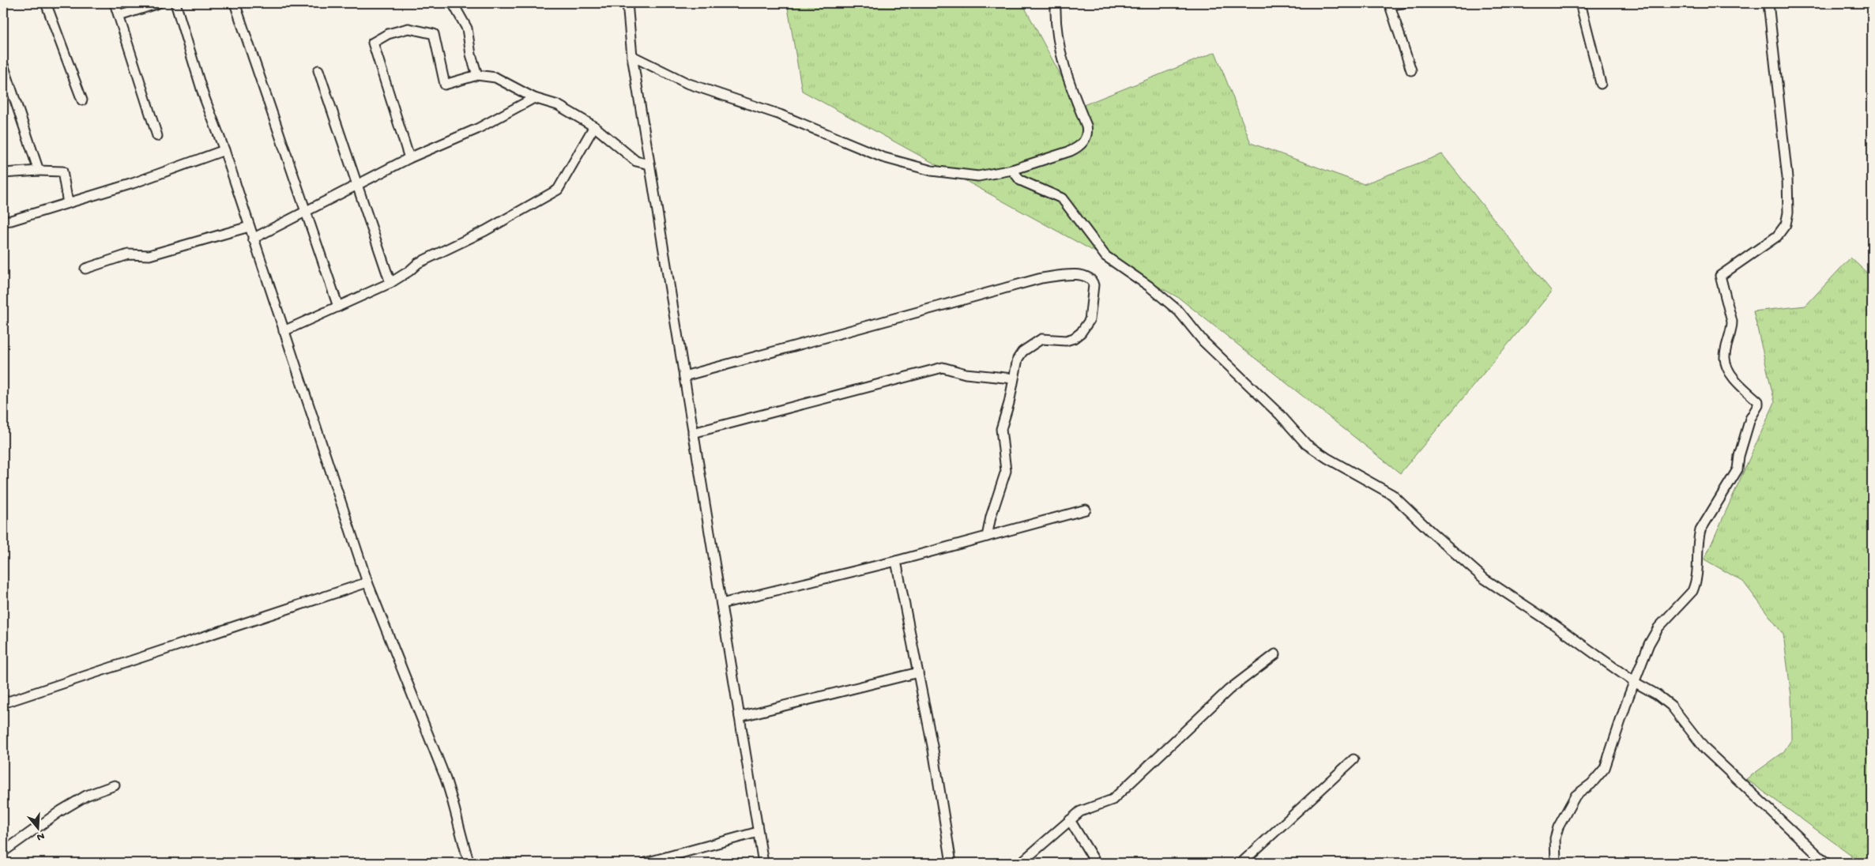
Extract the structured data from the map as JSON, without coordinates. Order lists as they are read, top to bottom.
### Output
{
  "north": "bottom"
}
